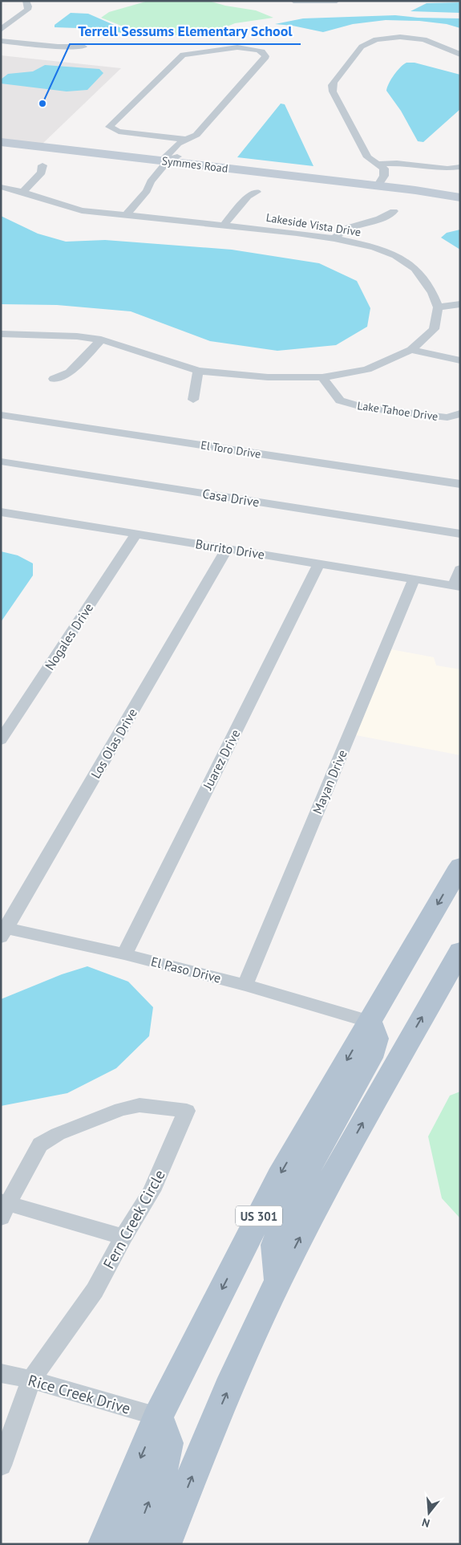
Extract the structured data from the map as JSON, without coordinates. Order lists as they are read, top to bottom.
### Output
{
  "streets": {
    "main road": ["US 301"],
    "street": [
      "Symmes Road",
      "Lakeside Vista Drive",
      "Lake Tahoe Drive",
      "El Toro Drive",
      "Casa Drive",
      "Burrito Drive",
      "Nogales Drive",
      "Los Olas Drive",
      "Juarez Drive",
      "Mayan Drive",
      "El Paso Drive",
      "Fern Creek Circle",
      "Rice Creek Drive"
    ]
  },
  "crossings": [
    ["Burrito Drive", "Nogales Drive"],
    ["Burrito Drive", "Los Olas Drive"],
    ["Burrito Drive", "Juarez Drive"],
    ["Burrito Drive", "Mayan Drive"],
    ["Los Olas Drive", "El Paso Drive"],
    ["Juarez Drive", "El Paso Drive"],
    ["Mayan Drive", "El Paso Drive"],
    ["El Paso Drive", "US 301"],
    ["US 301", "Rice Creek Drive"],
    ["Fern Creek Circle", "Rice Creek Drive"]
  ],
  "places": ["Terrell Sessums Elementary School"],
  "north": "bottom"
}
